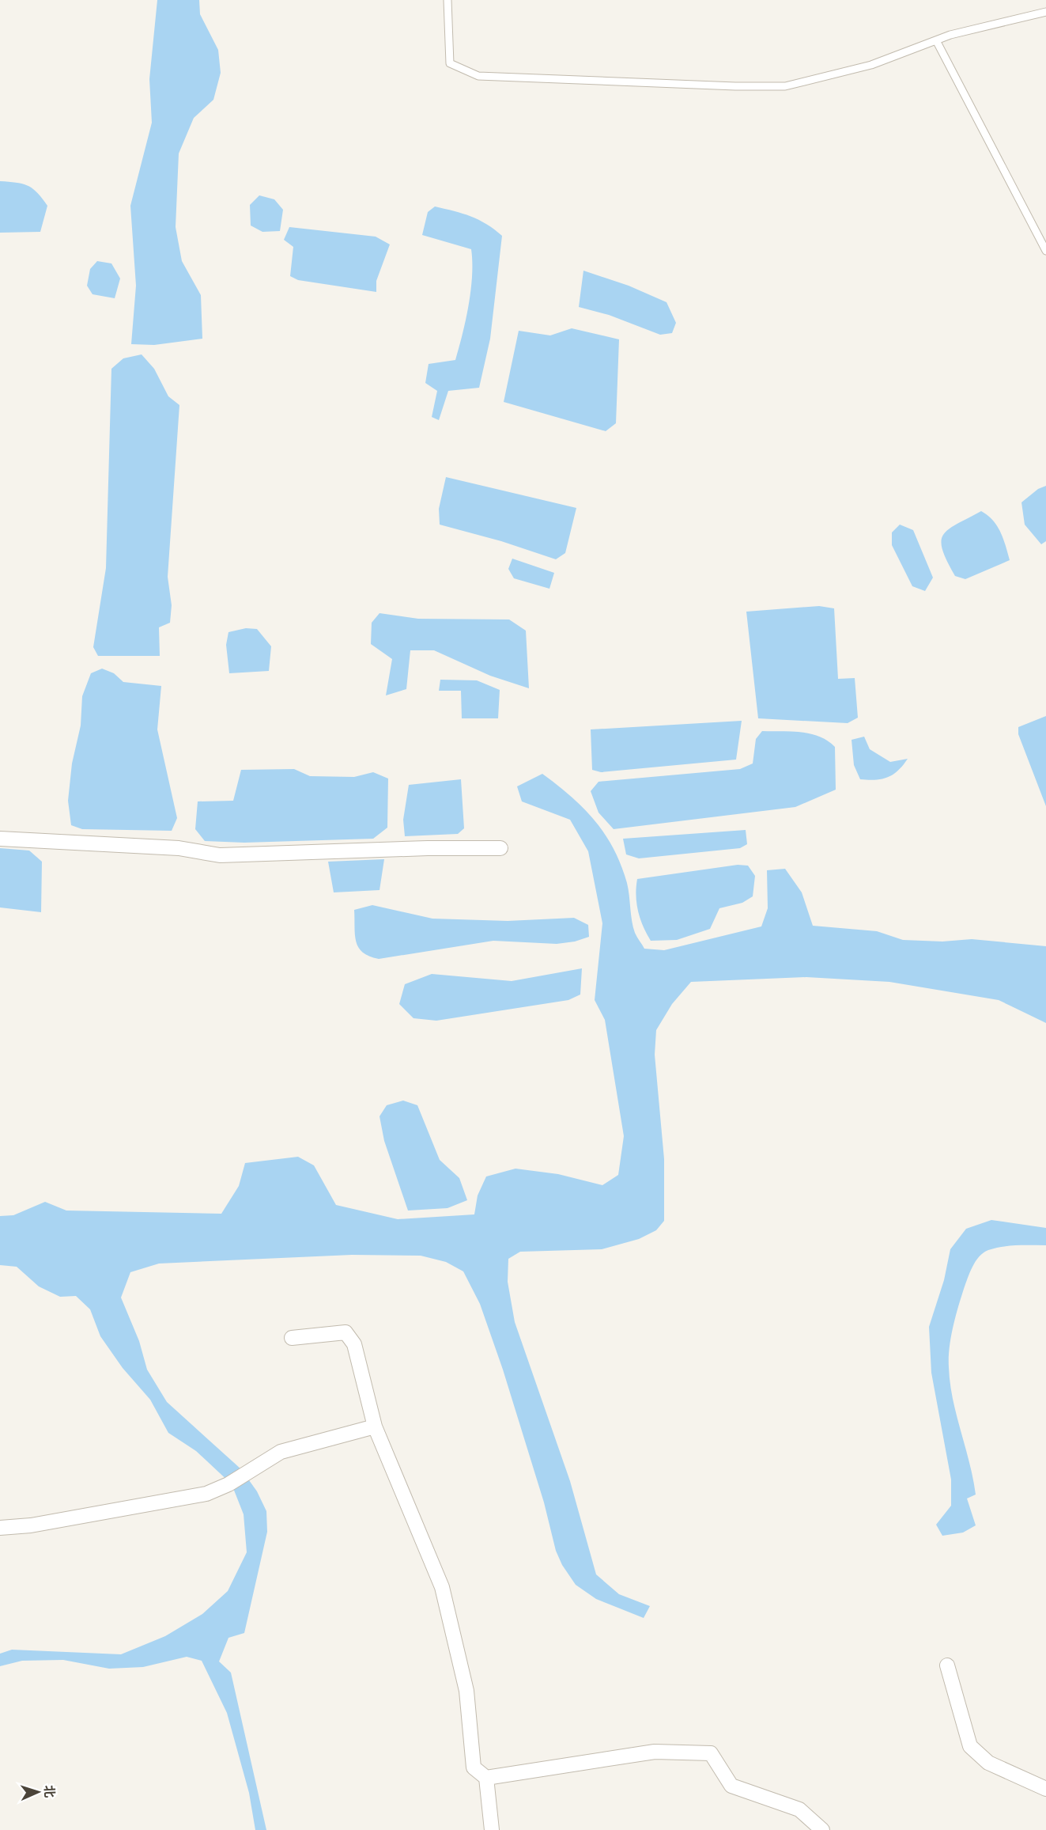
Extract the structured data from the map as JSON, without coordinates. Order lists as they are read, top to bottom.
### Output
{
  "north": "right"
}
